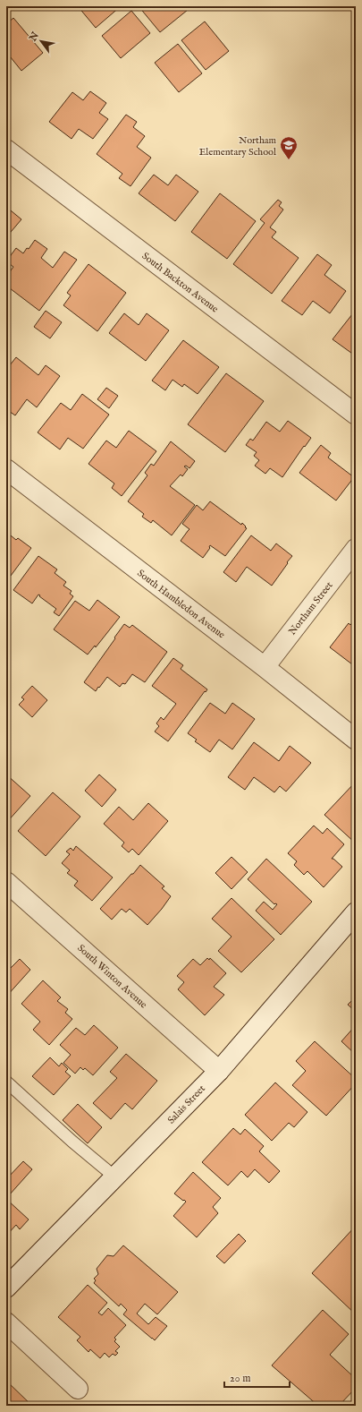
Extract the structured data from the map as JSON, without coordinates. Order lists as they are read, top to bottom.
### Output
{
  "streets": {
    "street": [
      "South Backton Avenue",
      "South Hambledon Avenue",
      "Northam Street",
      "South Winton Avenue",
      "Salais Street"
    ]
  },
  "crossings": [
    ["South Hambledon Avenue", "Northam Street"],
    ["South Winton Avenue", "Salais Street"]
  ],
  "places": {
    "school or university": ["Northam Elementary School"]
  },
  "scale_bar": "20 m",
  "north": "top left"
}
